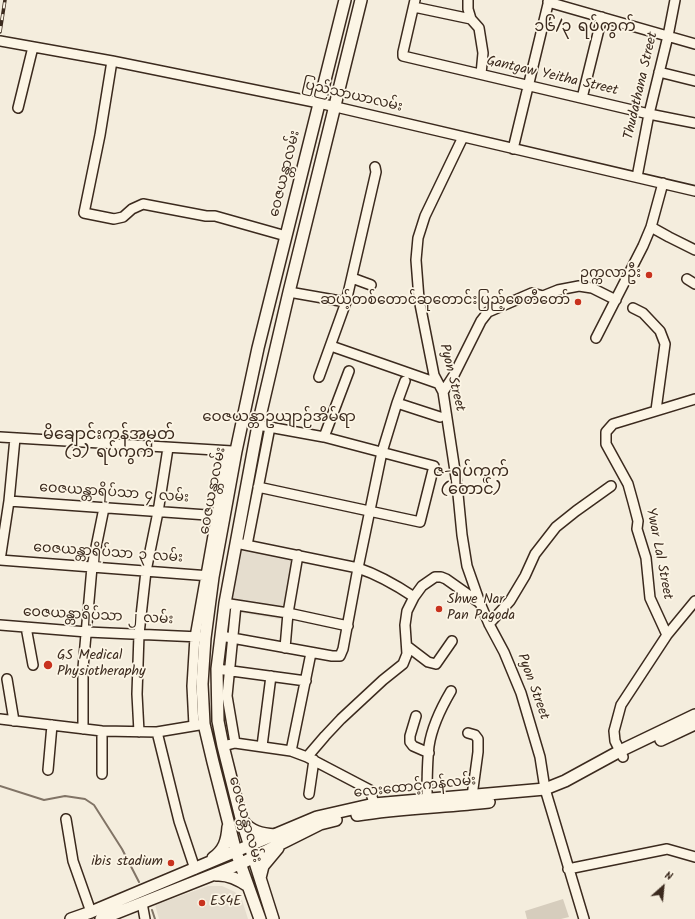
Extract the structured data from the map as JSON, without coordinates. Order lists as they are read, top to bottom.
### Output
{
  "streets": {
    "main road": ["ဝေဇယန္တာလမ်း", "လေးထောင့်ကန်လမ်း"],
    "street": [
      "Gantgaw Yeitha Street",
      "Thudathana Street",
      "ပြည်သာယာလမ်း",
      "Pyon Street",
      "ဝေဇယန္တာရိပ်သာ ၄ လမ်း",
      "ဝေဇယန္တာရိပ်သာ ၃ လမ်း",
      "Ywar Lal Street",
      "ဝေဇယန္တာရိပ်သာ ၂ လမ်း"
    ]
  },
  "crossings": [
    ["Gantgaw Yeitha Street", "Thudathana Street"],
    ["Thudathana Street", "ပြည်သာယာလမ်း"],
    ["ပြည်သာယာလမ်း", "ဝေဇယန္တာလမ်း"],
    ["ပြည်သာယာလမ်း", "Pyon Street"],
    ["ဝေဇယန္တာလမ်း", "ဝေဇယန္တာရိပ်သာ ၄ လမ်း"],
    ["ဝေဇယန္တာလမ်း", "ဝေဇယန္တာရိပ်သာ ၃ လမ်း"],
    ["ဝေဇယန္တာလမ်း", "ဝေဇယန္တာရိပ်သာ ၂ လမ်း"],
    ["ဝေဇယန္တာလမ်း", "လေးထောင့်ကန်လမ်း"],
    ["Pyon Street", "လေးထောင့်ကန်လမ်း"]
  ],
  "districts": [
    "၁၆/၃ ရပ်ကွက်",
    "ဝေဇယန္တာဥယျာဉ်အိမ်ရာ",
    "မိချောင်းကန်အမှတ် (၁) ရပ်ကွက်",
    "ဇ-ရပ်ကွက် (တောင်)"
  ],
  "places": [
    "ဥက္ကလာဦး",
    "ဆယ့်တစ်တောင်ဆုတောင်းပြည့်စေတီတော်",
    "Shwe Nar Pan Pagoda",
    "GS Medical Physiotheraphy",
    "ibis stadium",
    "ES4E"
  ],
  "north": "top right"
}
